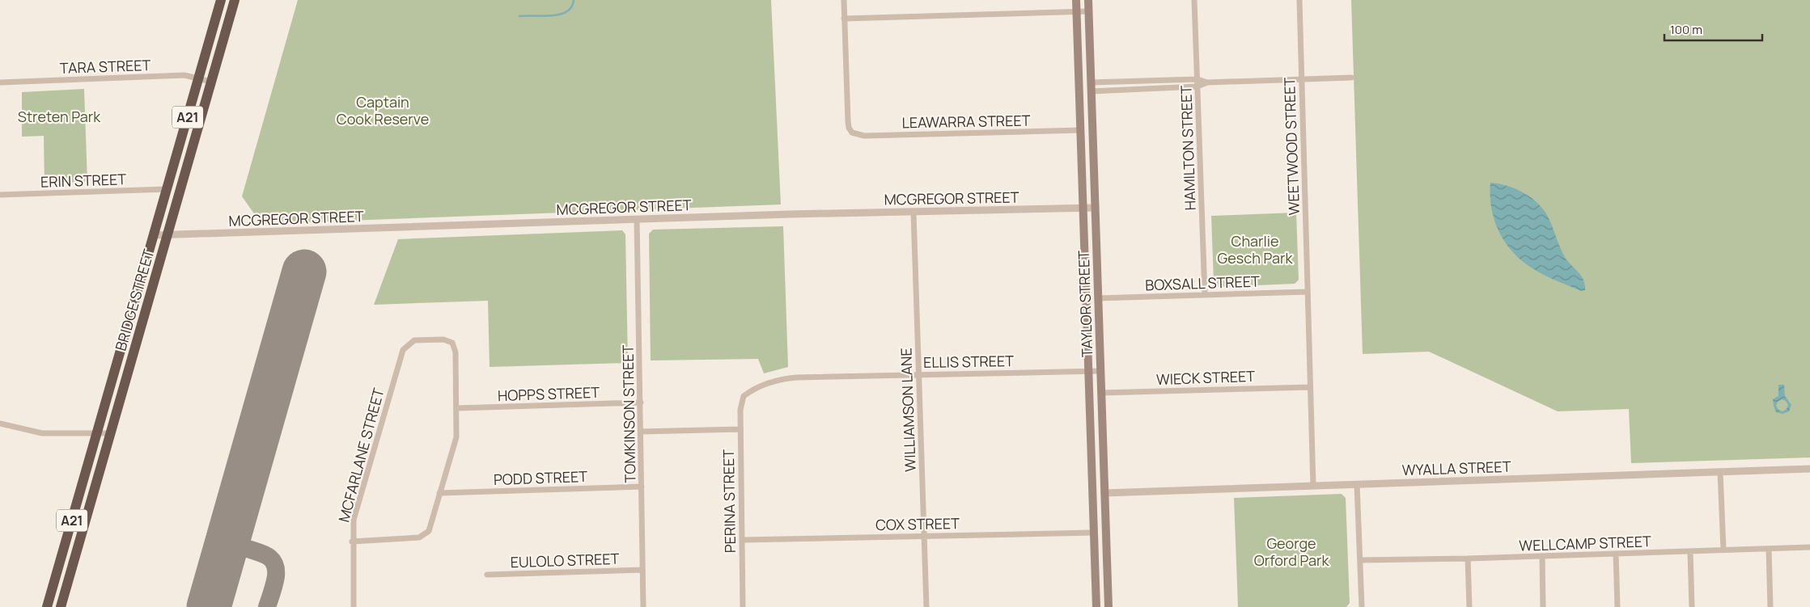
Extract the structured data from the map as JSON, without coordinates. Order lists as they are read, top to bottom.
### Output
{
  "streets": {
    "highway": ["A21", "BRIDGE STREET"],
    "main road": ["TAYLOR STREET"],
    "street": [
      "TARA STREET",
      "LEAWARRA STREET",
      "WEETWOOD STREET",
      "HAMILTON STREET",
      "ERIN STREET",
      "MCGREGOR STREET",
      "BOXSALL STREET",
      "ELLIS STREET",
      "WIECK STREET",
      "HOPPS STREET",
      "WILLIAMSON LANE",
      "TOMKINSON STREET",
      "MCFARLANE STREET",
      "WYALLA STREET",
      "PODD STREET",
      "PERINA STREET",
      "COX STREET",
      "WELLCAMP STREET",
      "EULOLO STREET"
    ]
  },
  "crossings": [
    ["TARA STREET", "BRIDGE STREET"],
    ["LEAWARRA STREET", "TAYLOR STREET"],
    ["WEETWOOD STREET", "BOXSALL STREET"],
    ["WEETWOOD STREET", "WIECK STREET"],
    ["WEETWOOD STREET", "WYALLA STREET"],
    ["HAMILTON STREET", "BOXSALL STREET"],
    ["ERIN STREET", "BRIDGE STREET"],
    ["MCGREGOR STREET", "BRIDGE STREET"],
    ["MCGREGOR STREET", "TAYLOR STREET"],
    ["MCGREGOR STREET", "WILLIAMSON LANE"],
    ["MCGREGOR STREET", "TOMKINSON STREET"],
    ["BOXSALL STREET", "TAYLOR STREET"],
    ["TAYLOR STREET", "ELLIS STREET"],
    ["TAYLOR STREET", "WIECK STREET"],
    ["TAYLOR STREET", "WYALLA STREET"],
    ["TAYLOR STREET", "COX STREET"],
    ["ELLIS STREET", "WILLIAMSON LANE"],
    ["ELLIS STREET", "PERINA STREET"],
    ["HOPPS STREET", "TOMKINSON STREET"],
    ["HOPPS STREET", "MCFARLANE STREET"],
    ["WILLIAMSON LANE", "COX STREET"],
    ["TOMKINSON STREET", "PODD STREET"],
    ["TOMKINSON STREET", "EULOLO STREET"],
    ["PERINA STREET", "COX STREET"]
  ],
  "parks": [
    "Captain Cook Reserve",
    "Streten Park",
    "Charlie Gesch Park",
    "George Orford Park"
  ],
  "scale_bar": "100 m"
}
